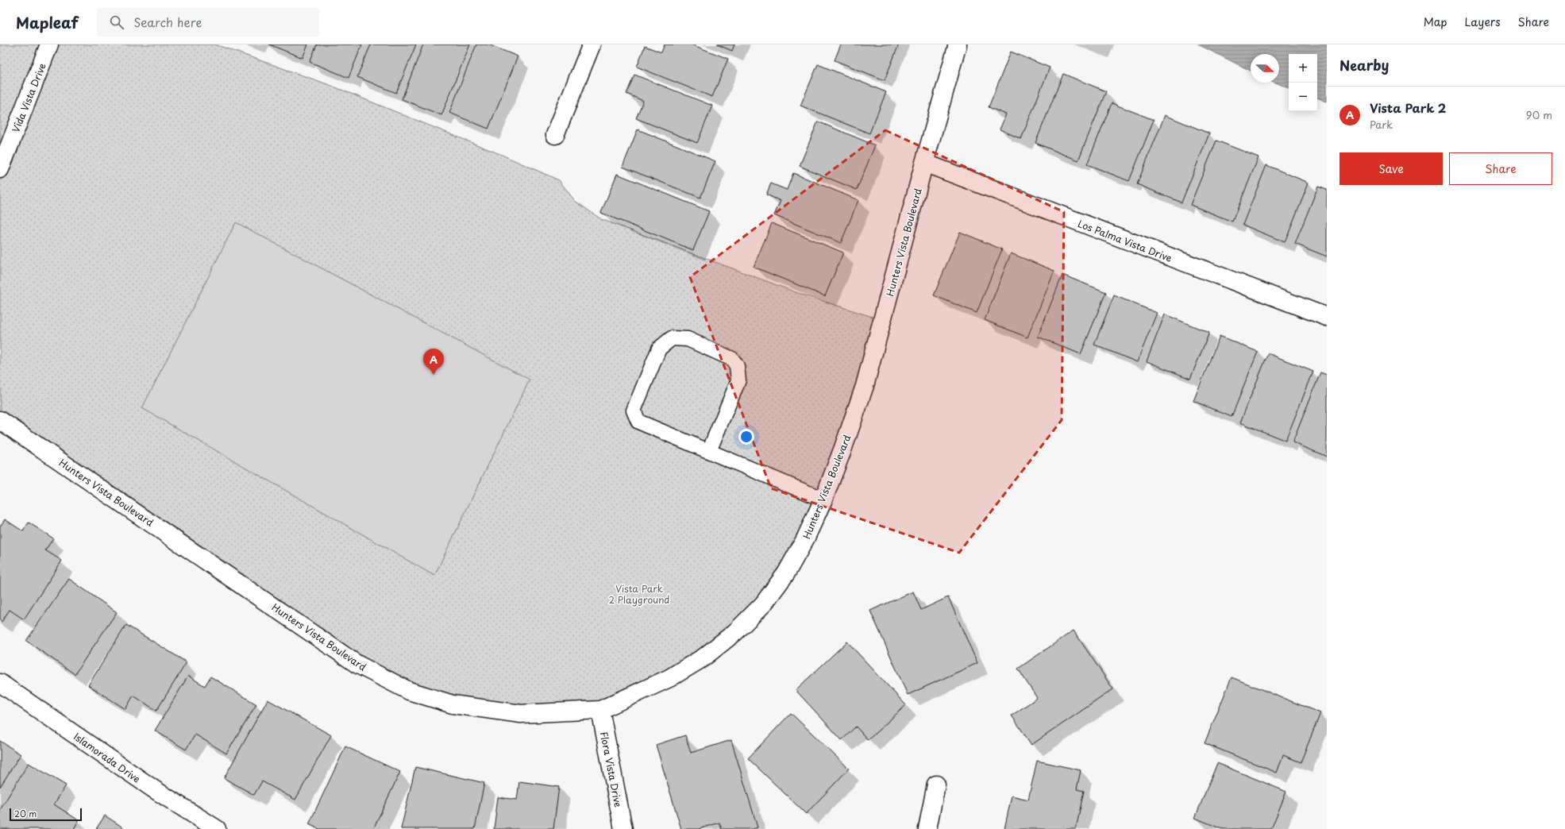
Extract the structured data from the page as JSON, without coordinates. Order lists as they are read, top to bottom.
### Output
{
  "streets": {
    "street": [
      "Vida Vista Drive",
      "Los Palma Vista Drive",
      "Hunters Vista Boulevard",
      "Islamorada Drive",
      "Flora Vista Drive"
    ]
  },
  "crossings": [
    ["Los Palma Vista Drive", "Hunters Vista Boulevard"],
    ["Hunters Vista Boulevard", "Flora Vista Drive"]
  ],
  "parks": ["Vista Park 2 Playground"],
  "scale_bar": "20 m",
  "north": "right",
  "page": {
    "header": "Mapleaf",
    "search": "Search here",
    "nav": ["Map", "Layers", "Share"],
    "heading": "Nearby",
    "map_buttons": ["+", "−"],
    "list": [
      {
        "mark": "A",
        "name": "Vista Park 2",
        "note": "Park",
        "value": "90 m"
      }
    ],
    "buttons": ["Save", "Share"],
    "pins": "A",
    "scale": "20 m"
  }
}
